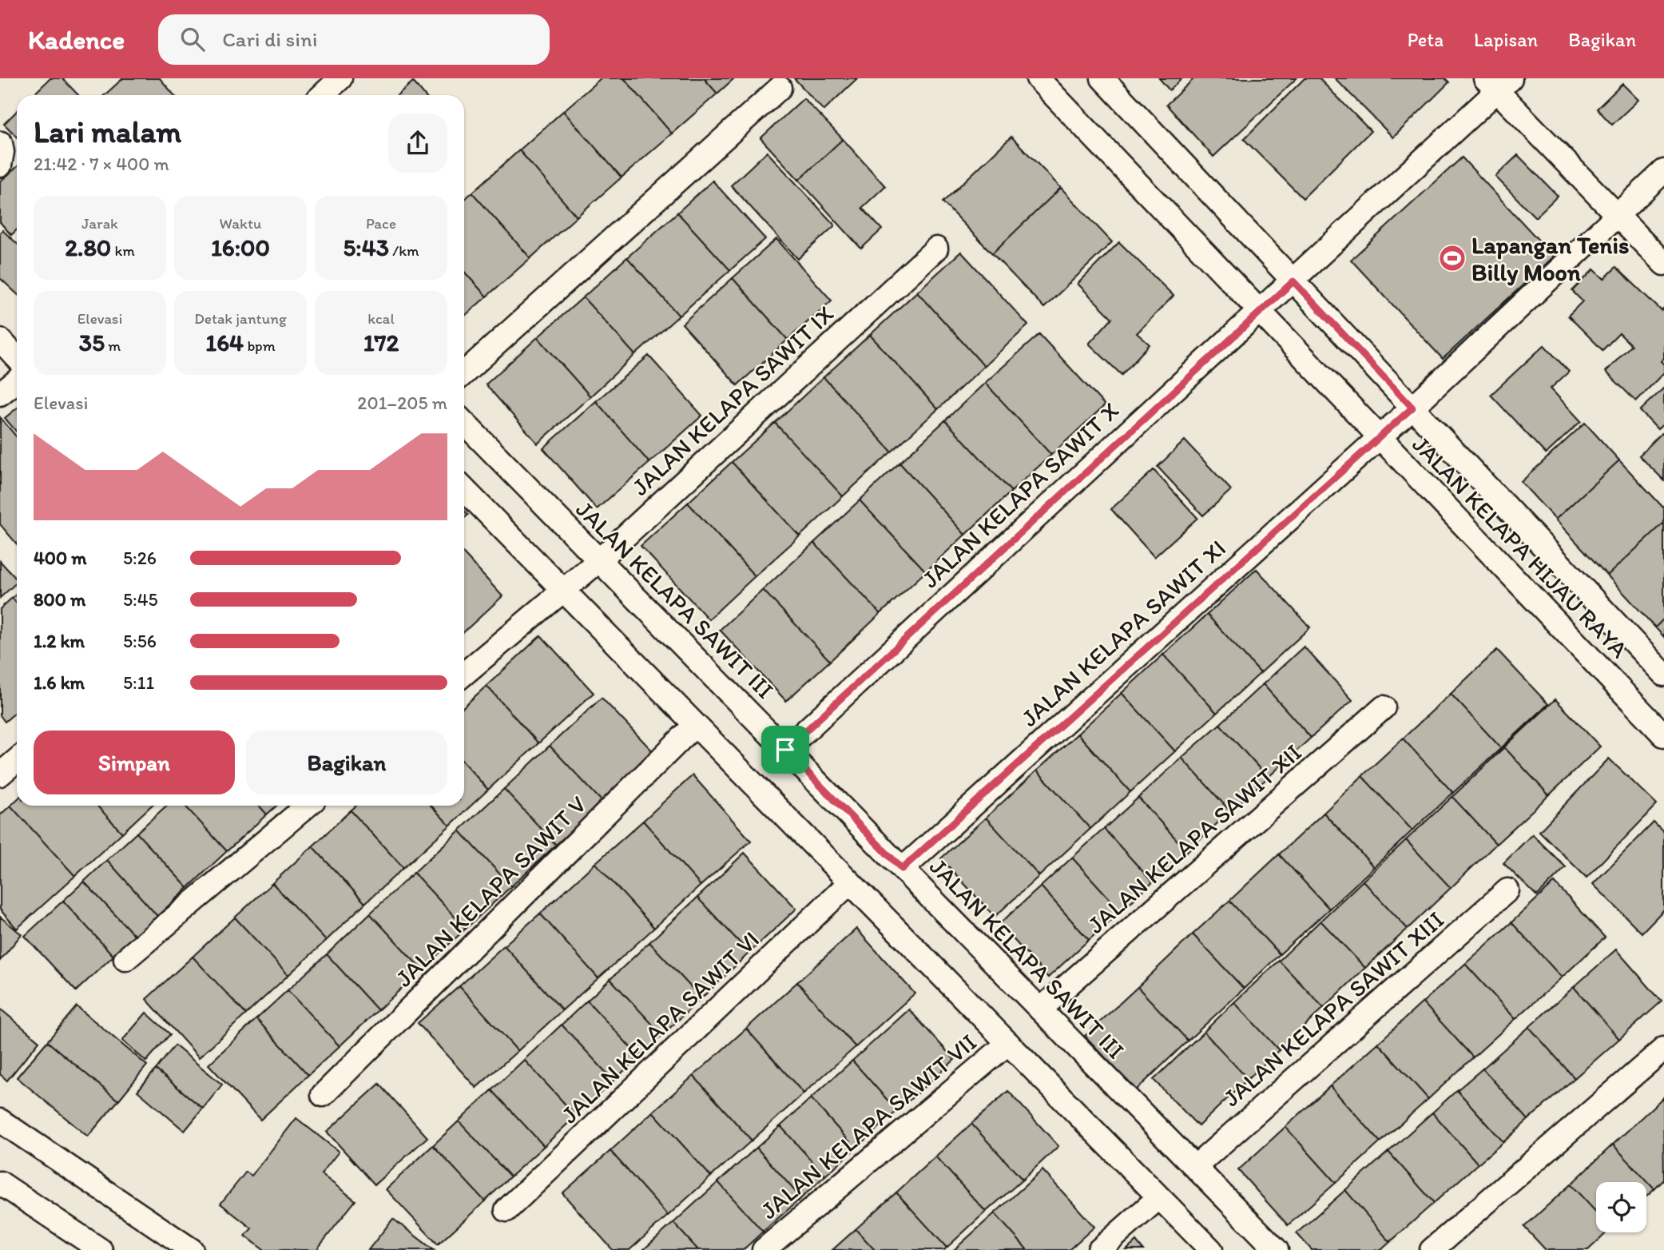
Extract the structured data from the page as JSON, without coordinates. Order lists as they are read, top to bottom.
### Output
{
  "streets": {
    "street": [
      "JALAN KELAPA SAWIT IX",
      "JALAN KELAPA SAWIT X",
      "JALAN KELAPA HIJAU RAYA",
      "JALAN KELAPA SAWIT III",
      "JALAN KELAPA SAWIT XI",
      "JALAN KELAPA SAWIT XII",
      "JALAN KELAPA SAWIT V",
      "JALAN KELAPA SAWIT XIII",
      "JALAN KELAPA SAWIT VI",
      "JALAN KELAPA SAWIT VII"
    ]
  },
  "crossings": [
    ["JALAN KELAPA SAWIT IX", "JALAN KELAPA SAWIT III"],
    ["JALAN KELAPA SAWIT X", "JALAN KELAPA HIJAU RAYA"],
    ["JALAN KELAPA SAWIT X", "JALAN KELAPA SAWIT III"],
    ["JALAN KELAPA HIJAU RAYA", "JALAN KELAPA SAWIT XI"],
    ["JALAN KELAPA SAWIT III", "JALAN KELAPA SAWIT XI"],
    ["JALAN KELAPA SAWIT III", "JALAN KELAPA SAWIT XII"],
    ["JALAN KELAPA SAWIT III", "JALAN KELAPA SAWIT XIII"]
  ],
  "places": {
    "sports": ["Lapangan Tenis Billy Moon"]
  },
  "page": {
    "header": "Kadence",
    "search": "Cari di sini",
    "nav": ["Peta", "Lapisan", "Bagikan"],
    "heading": ["Lari malam", "21:42 · 7 × 400 m"],
    "stats": [
      ["Jarak", "2.80 km"],
      ["Waktu", "16:00"],
      ["Pace", "5:43 /km"],
      ["Elevasi", "35 m"],
      ["Detak jantung", "164 bpm"],
      ["kcal", "172"]
    ],
    "chart": ["Elevasi", "201–205 m"],
    "list": [
      {
        "name": "400 m",
        "note": "5:26"
      },
      {
        "name": "800 m",
        "note": "5:45"
      },
      {
        "name": "1.2 km",
        "note": "5:56"
      },
      {
        "name": "1.6 km",
        "note": "5:11"
      }
    ],
    "buttons": ["Simpan", "Bagikan"]
  }
}
